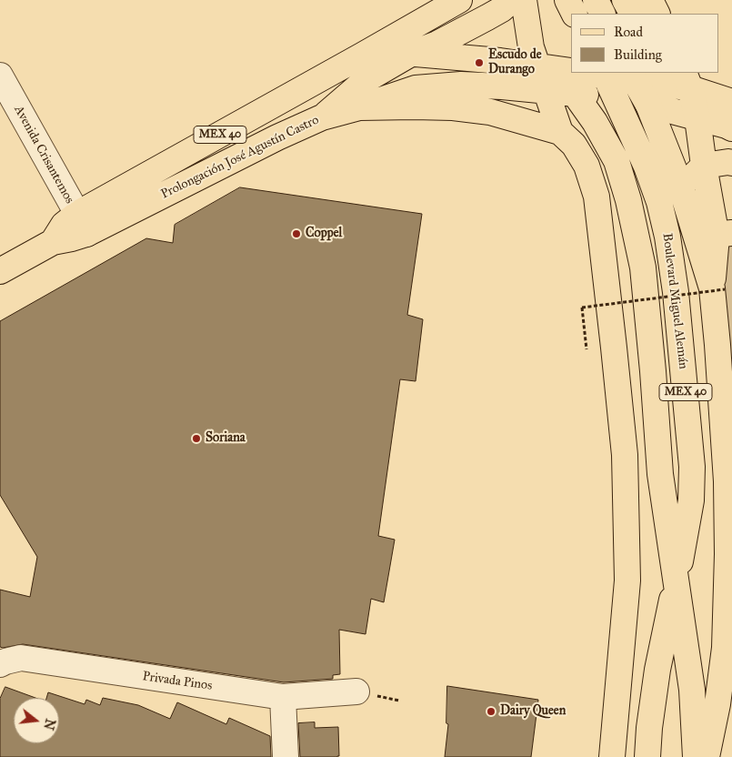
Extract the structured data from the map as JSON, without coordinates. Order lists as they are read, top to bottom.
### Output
{
  "streets": {
    "main road": ["MEX 40", "Prolongación José Agustín Castro", "Boulevard Miguel Alemán"],
    "street": ["Avenida Crisantemos", "Privada Pinos"]
  },
  "crossings": [
    ["MEX 40", "Prolongación José Agustín Castro"],
    ["MEX 40", "Boulevard Miguel Alemán"],
    ["Avenida Crisantemos", "Prolongación José Agustín Castro"],
    ["Prolongación José Agustín Castro", "Boulevard Miguel Alemán"]
  ],
  "places": [
    "Escudo de Durango",
    "Coppel",
    "Soriana",
    "Dairy Queen"
  ],
  "legend": ["Road", "Building"],
  "north": "right"
}
